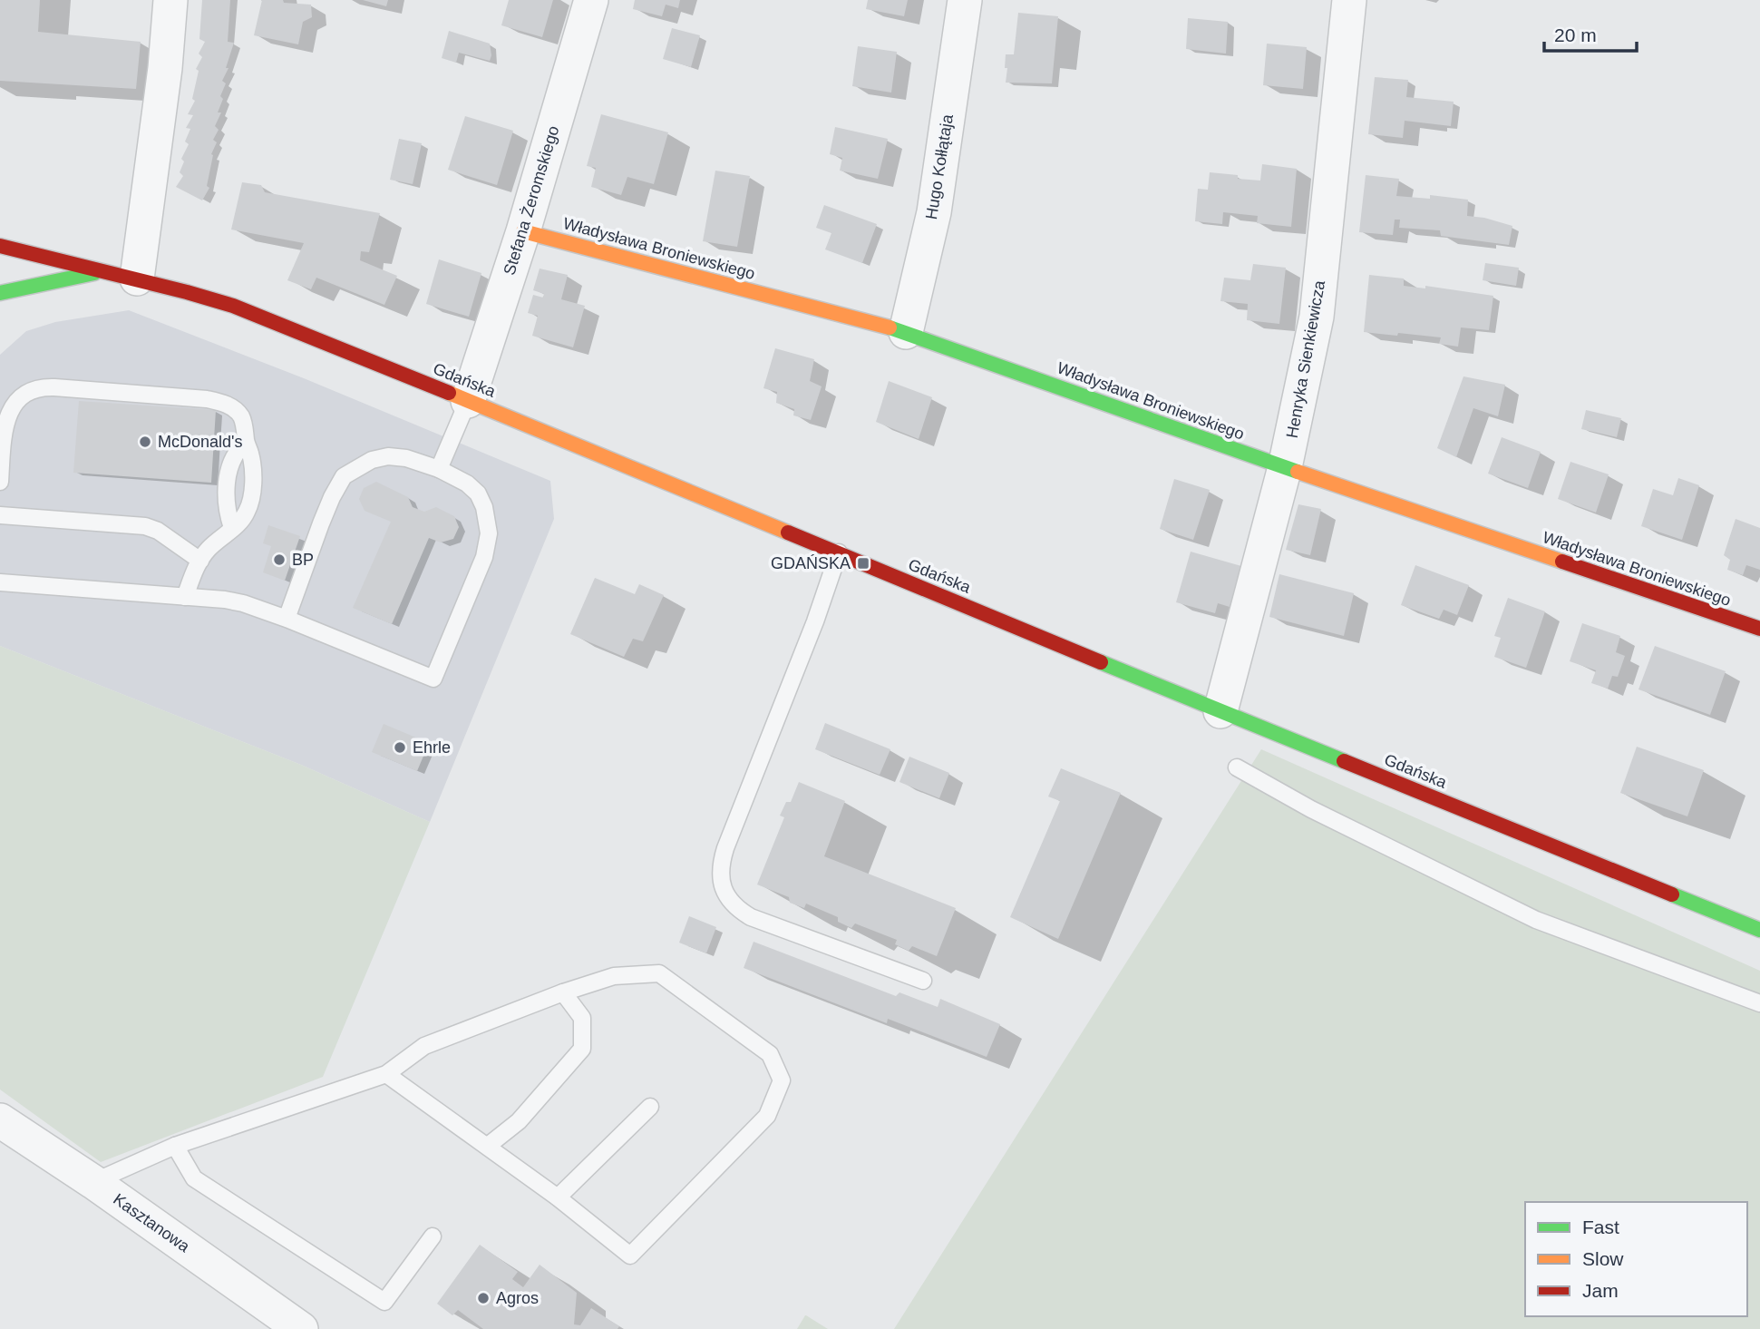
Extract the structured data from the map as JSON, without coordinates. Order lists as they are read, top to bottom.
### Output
{
  "streets": {
    "main road": ["Władysława Broniewskiego", "Gdańska"],
    "street": [
      "Hugo Kołłątaja",
      "Stefana Żeromskiego",
      "Henryka Sienkiewicza",
      "Kasztanowa"
    ]
  },
  "crossings": [
    ["Hugo Kołłątaja", "Władysława Broniewskiego"],
    ["Stefana Żeromskiego", "Władysława Broniewskiego"],
    ["Stefana Żeromskiego", "Gdańska"],
    ["Władysława Broniewskiego", "Henryka Sienkiewicza"],
    ["Henryka Sienkiewicza", "Gdańska"]
  ],
  "places": {
    "other": [
      "McDonald's",
      "BP",
      "Ehrle",
      "Agros"
    ],
    "transit": ["GDAŃSKA"]
  },
  "legend": ["Fast", "Slow", "Jam"],
  "scale_bar": "20 m"
}
